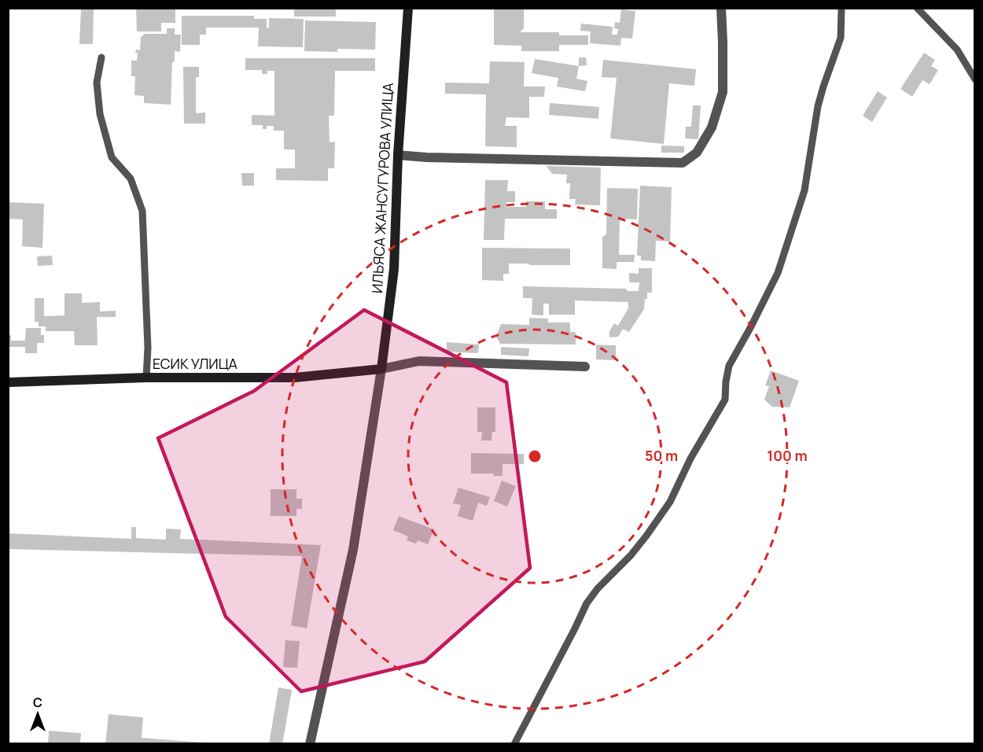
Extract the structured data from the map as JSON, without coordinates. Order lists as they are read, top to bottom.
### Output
{
  "streets": {
    "street": ["ИЛЬЯСА ЖАНСУГУРОВА УЛИЦА", "ЕСИК УЛИЦА"]
  },
  "crossings": [
    ["ИЛЬЯСА ЖАНСУГУРОВА УЛИЦА", "ЕСИК УЛИЦА"]
  ],
  "north": "top",
  "rings": ["50 m", "100 m"]
}
